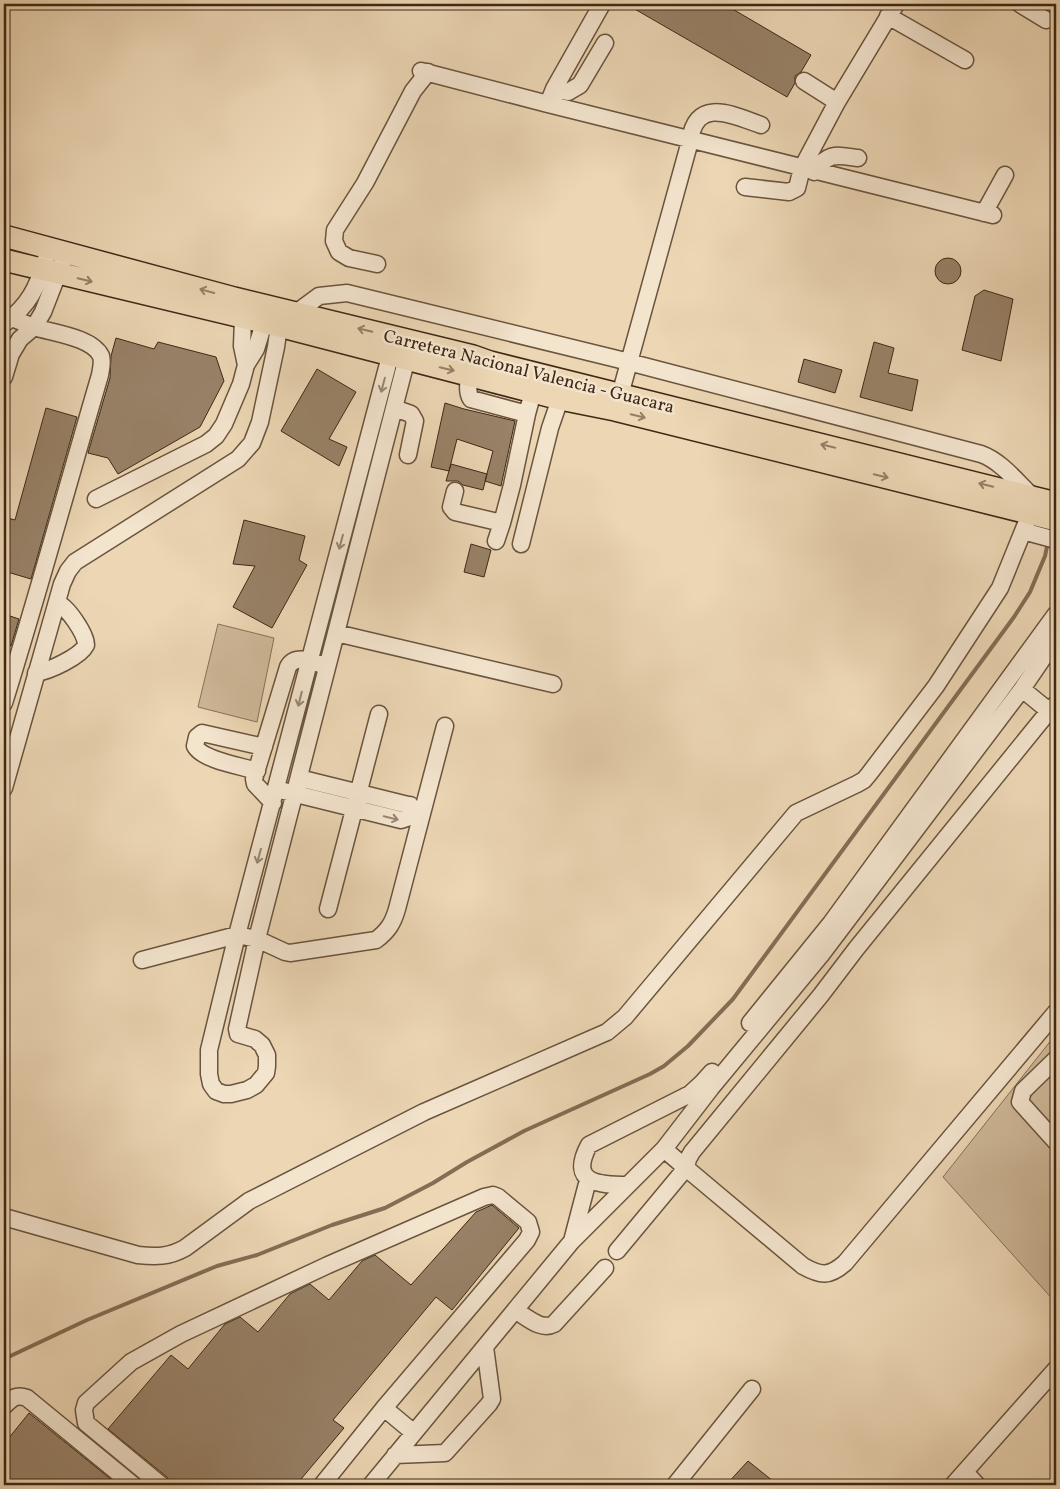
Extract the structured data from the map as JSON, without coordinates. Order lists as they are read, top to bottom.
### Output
{
  "streets": {
    "main road": ["Carretera Nacional Valencia - Guacara"]
  }
}
